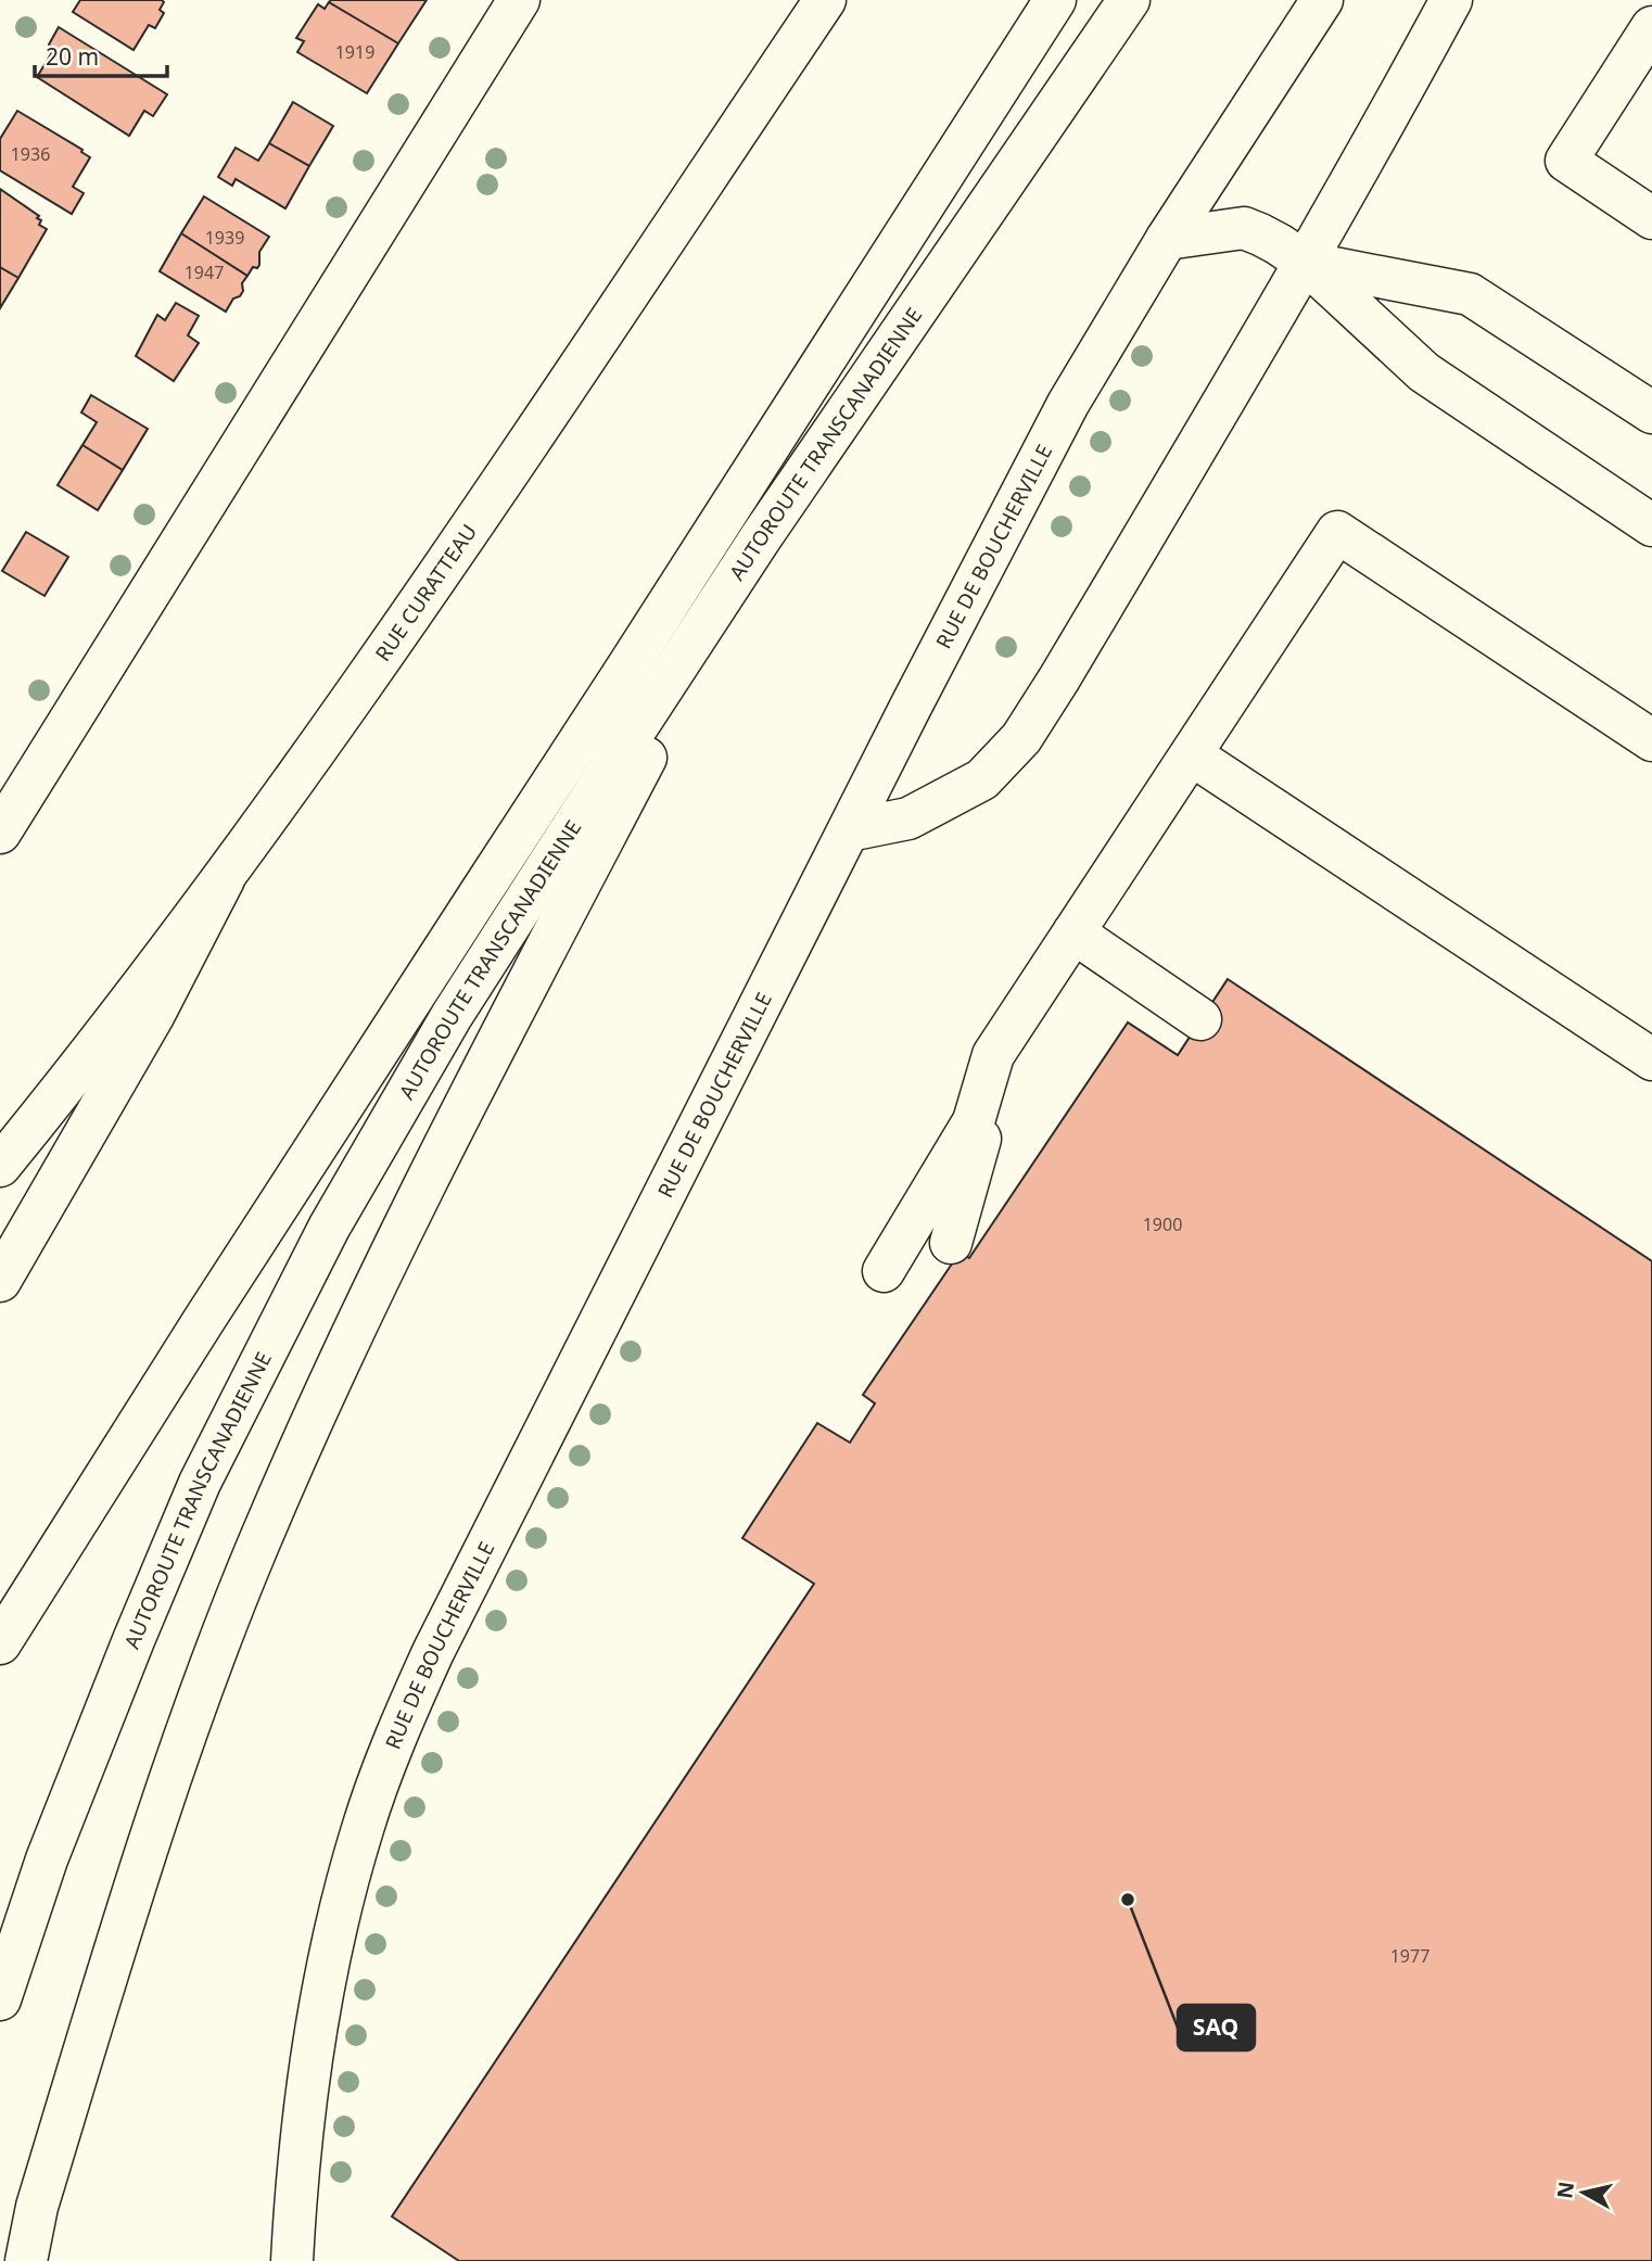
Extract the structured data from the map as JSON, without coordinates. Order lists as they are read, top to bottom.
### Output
{
  "streets": {
    "main road": ["AUTOROUTE TRANSCANADIENNE", "RUE DE BOUCHERVILLE", "RUE CURATTEAU"]
  },
  "places": ["SAQ"],
  "house_numbers": [
    "1919",
    "1936",
    "1939",
    "1947",
    "1900",
    "1977"
  ],
  "scale_bar": "20 m",
  "north": "left"
}
